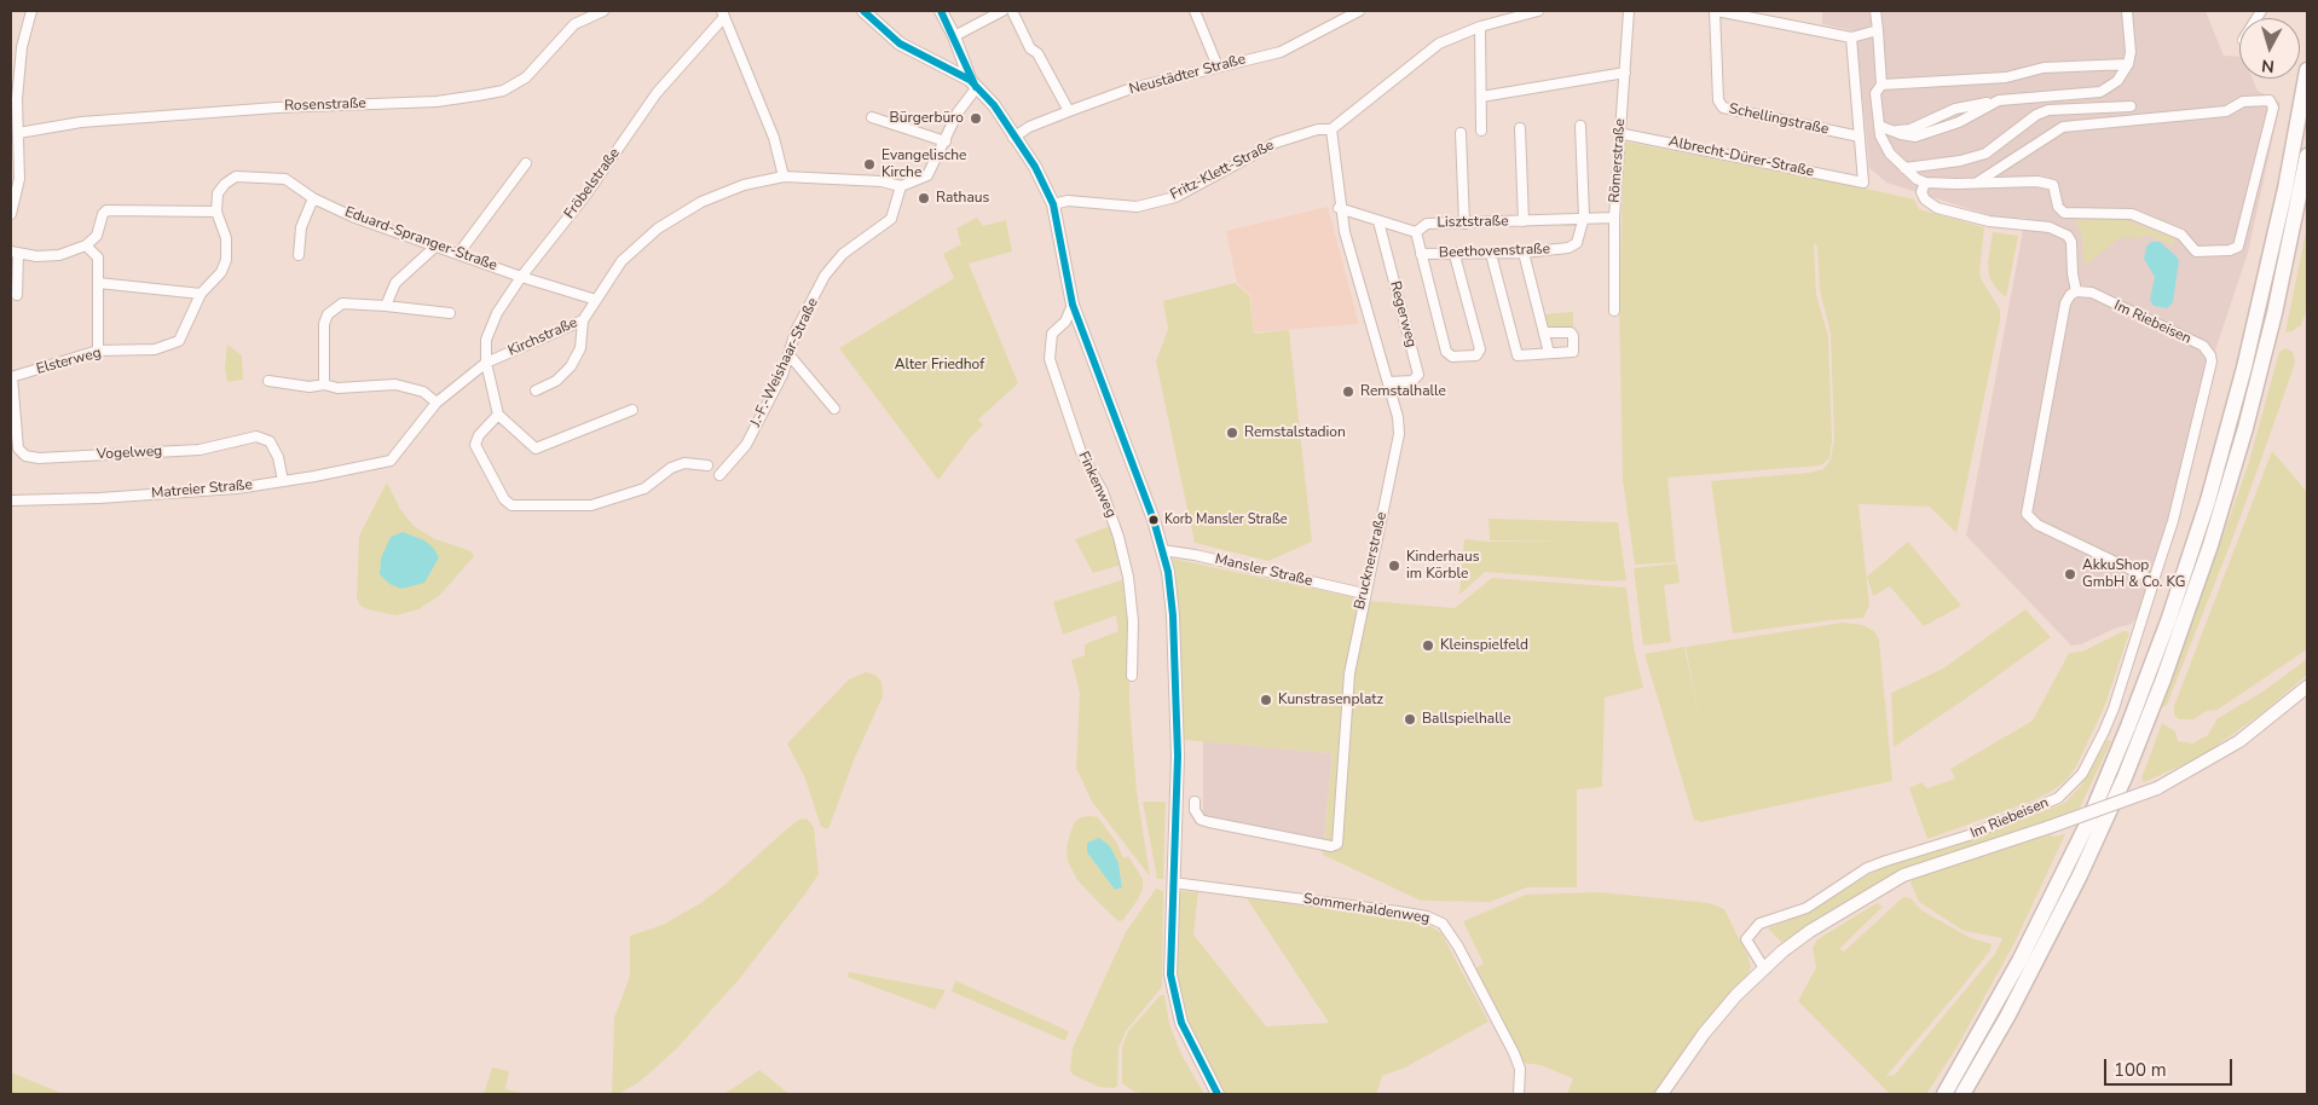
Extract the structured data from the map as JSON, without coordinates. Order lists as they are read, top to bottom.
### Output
{
  "streets": {
    "street": [
      "Neustädter Straße",
      "Rosenstraße",
      "Schellingstraße",
      "Albrecht-Dürer-Straße",
      "Römerstraße",
      "Fritz-Klett-Straße",
      "Fröbelstraße",
      "Lisztstraße",
      "Eduard-Spranger-Straße",
      "Beethovenstraße",
      "Regerweg",
      "Im Riebeisen",
      "Kirchstraße",
      "Elsterweg",
      "J.-F.-Weishaar-Straße",
      "Vogelweg",
      "Finkenweg",
      "Matreier Straße",
      "Brucknerstraße",
      "Mansler Straße",
      "Sommerhaldenweg"
    ]
  },
  "crossings": [
    ["Schellingstraße", "Albrecht-Dürer-Straße"],
    ["Albrecht-Dürer-Straße", "Römerstraße"],
    ["Römerstraße", "Lisztstraße"],
    ["Fritz-Klett-Straße", "Brucknerstraße"],
    ["Fröbelstraße", "Eduard-Spranger-Straße"],
    ["Fröbelstraße", "Kirchstraße"],
    ["Lisztstraße", "Beethovenstraße"],
    ["Lisztstraße", "Regerweg"],
    ["Lisztstraße", "Brucknerstraße"],
    ["Eduard-Spranger-Straße", "Kirchstraße"],
    ["Eduard-Spranger-Straße", "Elsterweg"],
    ["Regerweg", "Brucknerstraße"],
    ["Kirchstraße", "J.-F.-Weishaar-Straße"],
    ["Kirchstraße", "Matreier Straße"],
    ["Elsterweg", "Vogelweg"],
    ["Vogelweg", "Matreier Straße"],
    ["Brucknerstraße", "Mansler Straße"]
  ],
  "parks": ["Alter Friedhof"],
  "places": [
    "Bürgerbüro",
    "Evangelische Kirche",
    "Rathaus",
    "Remstalhalle",
    "Remstalstadion",
    "Korb Mansler Straße",
    "Kinderhaus im Körble",
    "AkkuShop GmbH & Co. KG",
    "Kleinspielfeld",
    "Kunstrasenplatz",
    "Ballspielhalle"
  ],
  "scale_bar": "100 m",
  "north": "bottom"
}
